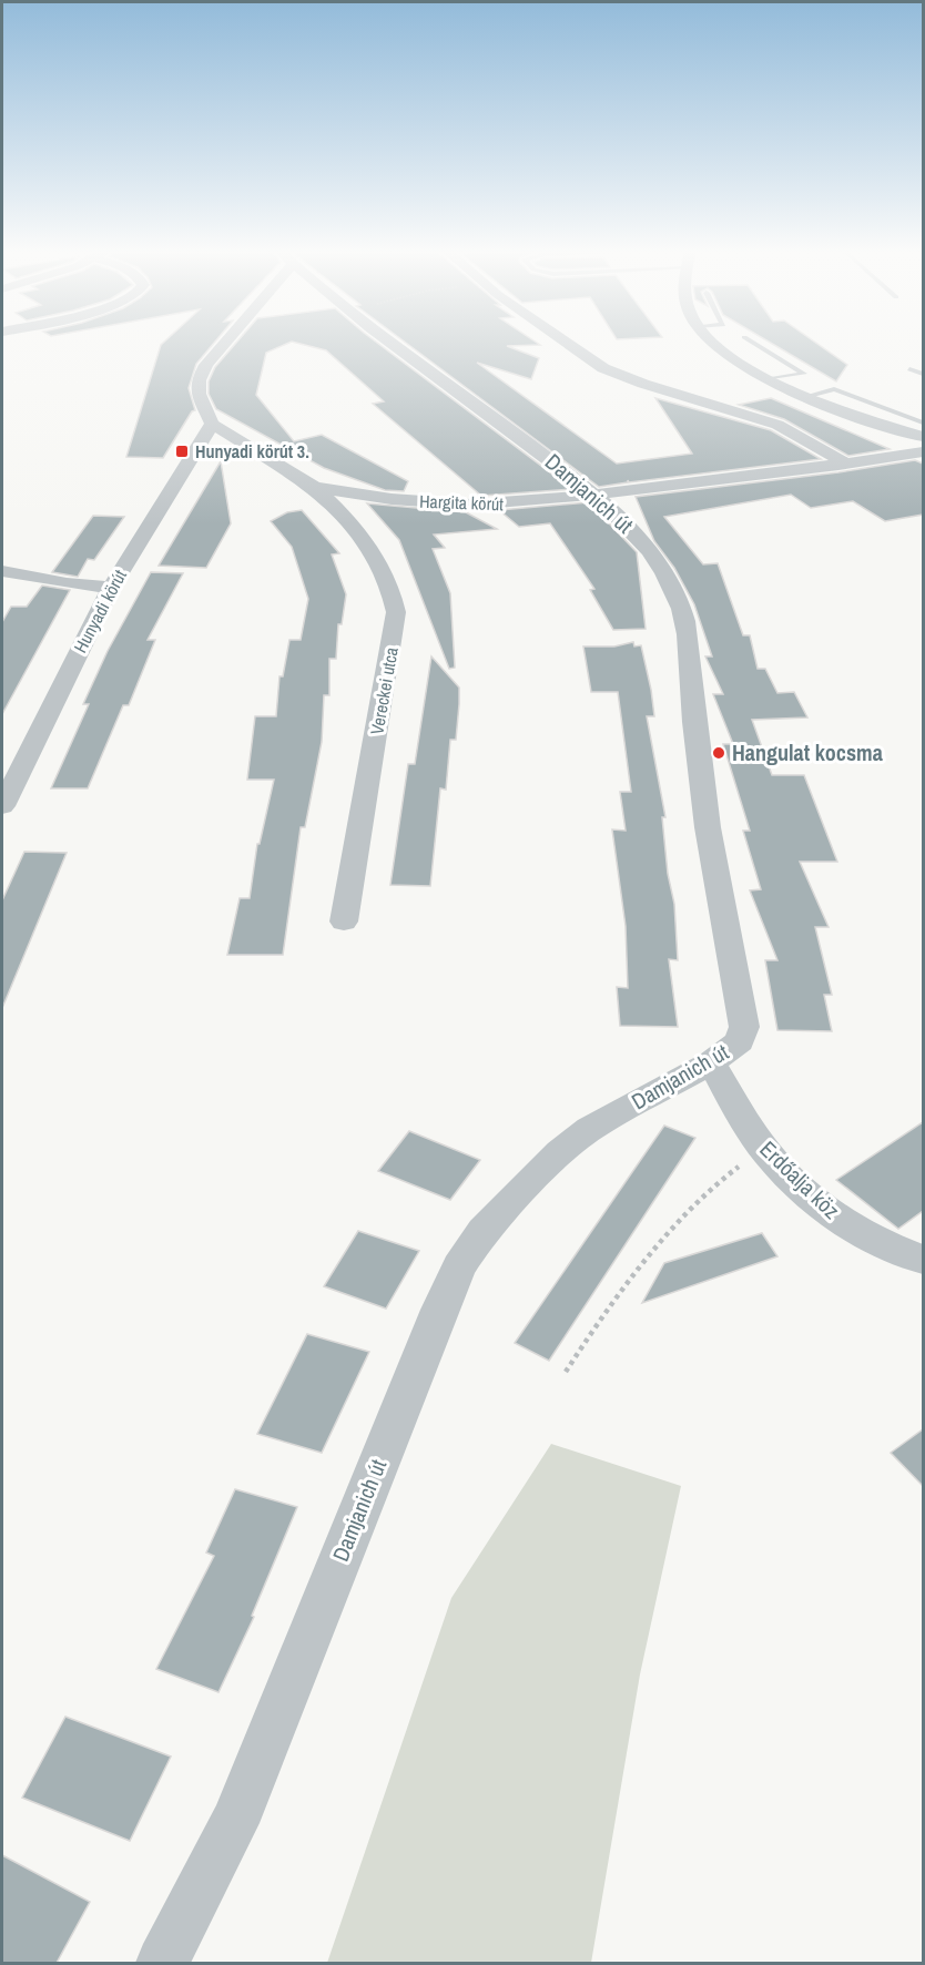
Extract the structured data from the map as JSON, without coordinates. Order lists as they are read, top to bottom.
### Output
{
  "streets": {
    "street": [
      "Damjanich út",
      "Hargita körút",
      "Hunyadi körút",
      "Vereckei utca",
      "Erdőalja köz"
    ]
  },
  "crossings": [
    ["Damjanich út", "Hargita körút"],
    ["Damjanich út", "Erdőalja köz"],
    ["Hargita körút", "Hunyadi körút"],
    ["Hargita körút", "Vereckei utca"]
  ],
  "places": {
    "transit": ["Hunyadi körút 3."],
    "other": ["Hangulat kocsma"]
  }
}
